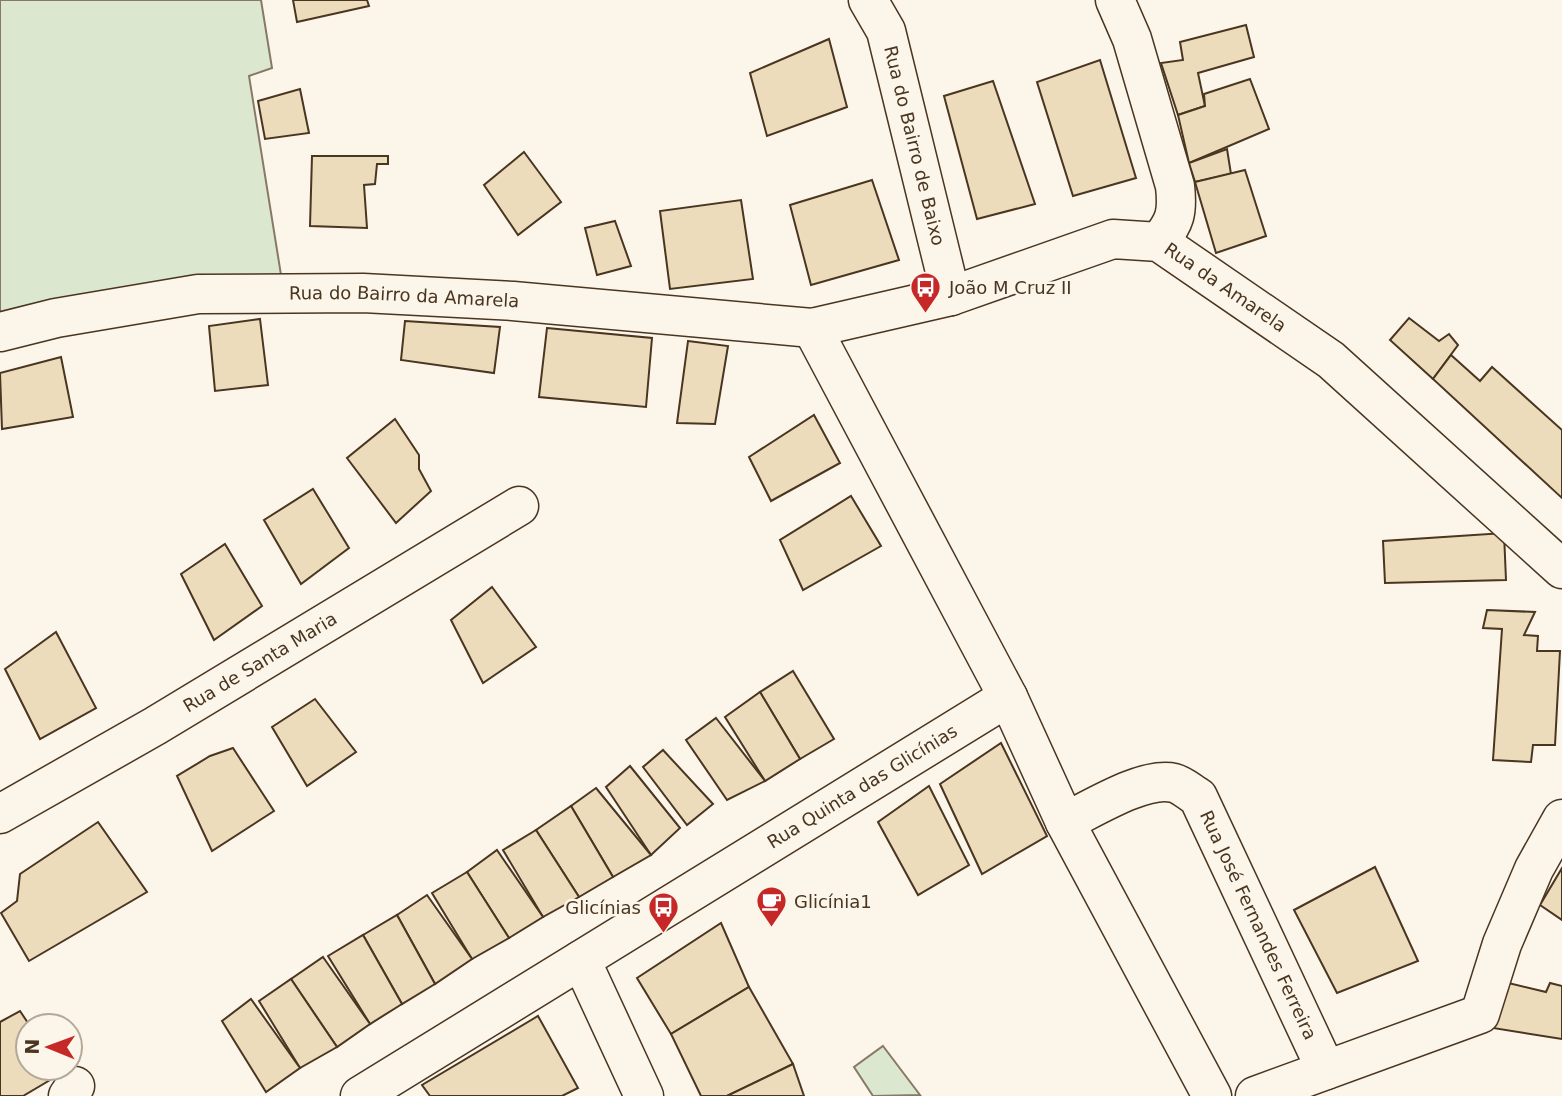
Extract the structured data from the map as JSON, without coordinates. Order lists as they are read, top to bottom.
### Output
{
  "streets": {
    "street": [
      "Rua do Bairro de Baixo",
      "Rua da Amarela",
      "Rua do Bairro da Amarela",
      "Rua de Santa Maria",
      "Rua Quinta das Glicínias",
      "Rua José Fernandes Ferreira"
    ]
  },
  "crossings": [
    ["Rua do Bairro de Baixo", "Rua da Amarela"],
    ["Rua da Amarela", "Rua do Bairro da Amarela"]
  ],
  "places": {
    "bus stop": ["João M Cruz II", "Glicínias"],
    "cafe": ["Glicínia1"]
  },
  "north": "left"
}
